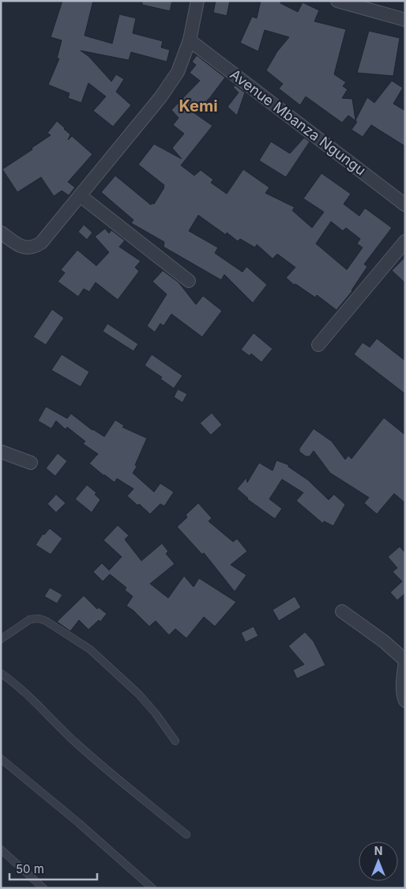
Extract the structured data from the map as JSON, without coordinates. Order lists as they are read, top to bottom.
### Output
{
  "streets": {
    "street": ["Avenue Mbanza Ngungu"]
  },
  "districts": ["Kemi"],
  "scale_bar": "50 m",
  "north": "top"
}
